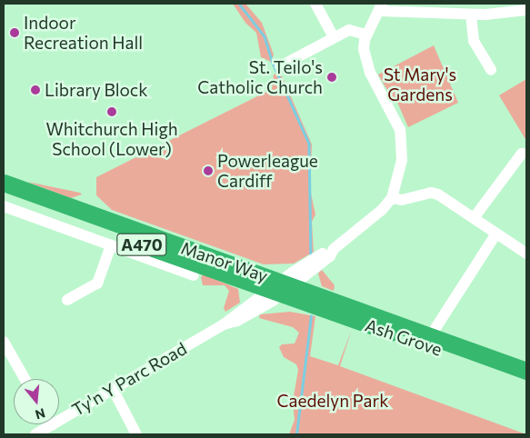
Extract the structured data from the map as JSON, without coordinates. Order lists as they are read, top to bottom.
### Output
{
  "streets": {
    "highway": ["A470", "Manor Way", "Ash Grove"],
    "street": ["Ty'n Y Parc Road"]
  },
  "crossings": [
    ["Manor Way", "Ash Grove"],
    ["Manor Way", "Ty'n Y Parc Road"],
    ["Ash Grove", "Ty'n Y Parc Road"]
  ],
  "parks": ["St Mary's Gardens", "Caedelyn Park"],
  "places": [
    "Indoor Recreation Hall",
    "St. Teilo's Catholic Church",
    "Library Block",
    "Whitchurch High School (Lower)",
    "Powerleague Cardiff"
  ],
  "north": "bottom"
}
